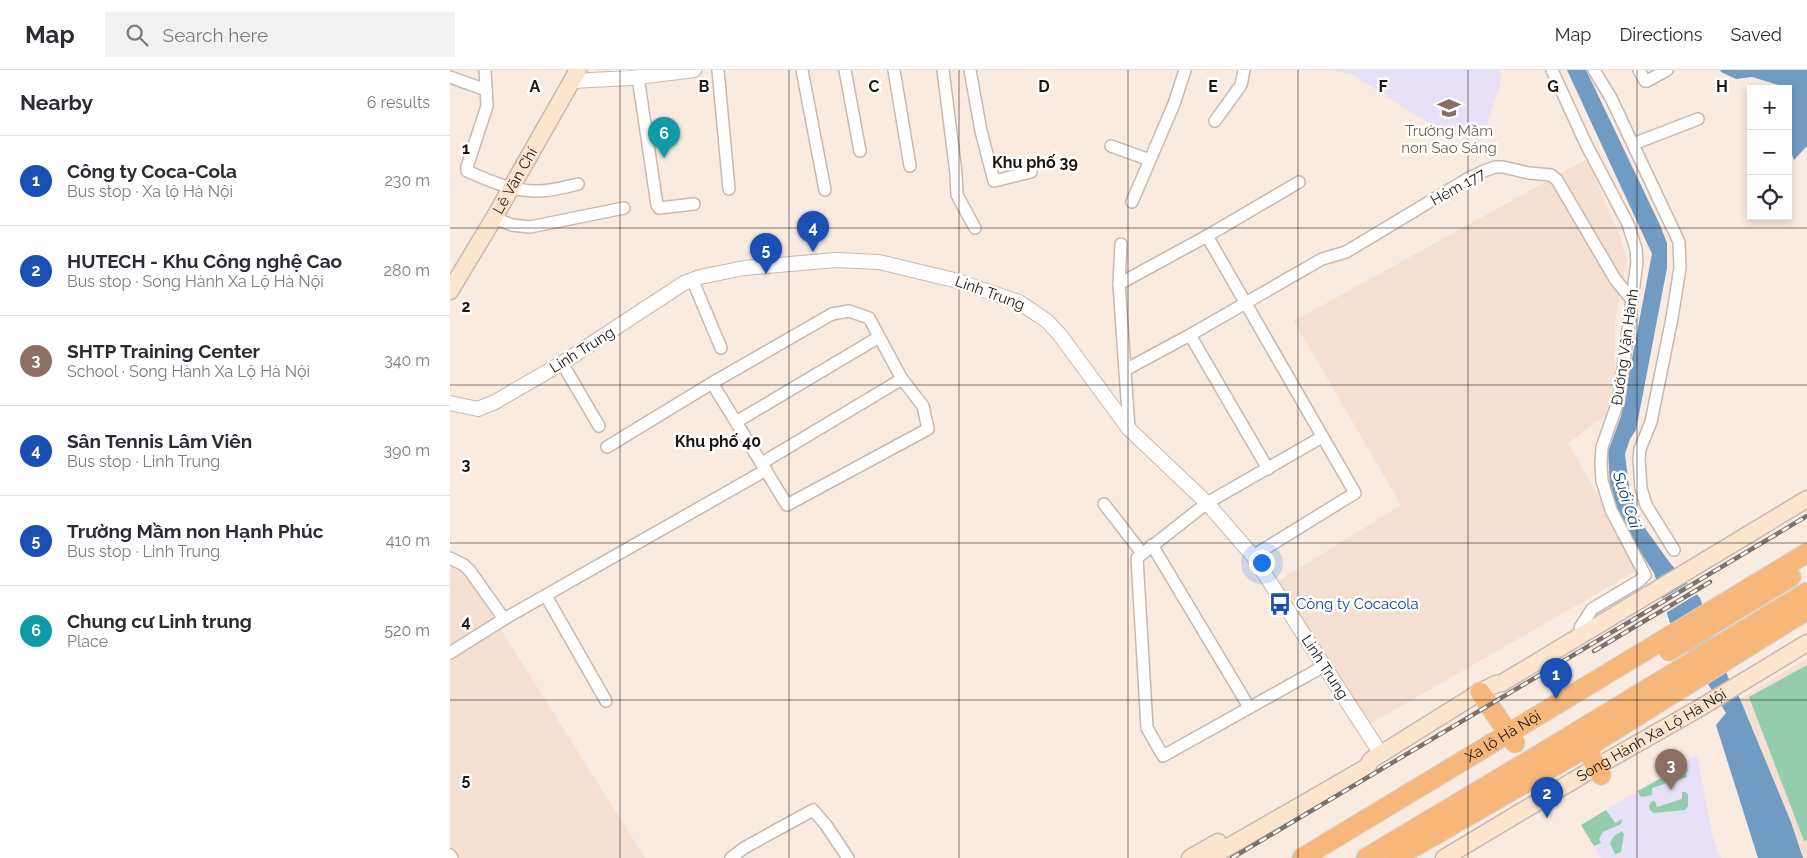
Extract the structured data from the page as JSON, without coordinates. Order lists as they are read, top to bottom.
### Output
{
  "streets": {
    "highway": ["Xa lộ Hà Nội"],
    "main road": ["Lê Văn Chí", "Song Hành Xa Lộ Hà Nội"],
    "street": ["Hẻm 177", "Linh Trung", "Đường Vận Hành"]
  },
  "crossings": [
    ["Hẻm 177", "Đường Vận Hành"]
  ],
  "districts": ["Khu phố 39", "Khu phố 40"],
  "water": ["Suối Cái"],
  "places": {
    "school or university": ["Trường Mầm non Sao Sáng"],
    "bus stop": ["Công ty Cocacola"]
  },
  "page": {
    "header": "Map",
    "search": "Search here",
    "nav": ["Map", "Directions", "Saved"],
    "heading": ["Nearby", "6 results"],
    "map_buttons": ["+", "−"],
    "pins": [
      "6",
      "4",
      "5",
      "1",
      "3",
      "2"
    ],
    "list": [
      {
        "mark": "1",
        "name": "Công ty Coca-Cola",
        "note": "Bus stop · Xa lộ Hà Nội",
        "value": "230 m"
      },
      {
        "mark": "2",
        "name": "HUTECH - Khu Công nghệ Cao",
        "note": "Bus stop · Song Hành Xa Lộ Hà Nội",
        "value": "280 m"
      },
      {
        "mark": "3",
        "name": "SHTP Training Center",
        "note": "School · Song Hành Xa Lộ Hà Nội",
        "value": "340 m"
      },
      {
        "mark": "4",
        "name": "Sân Tennis Lâm Viên",
        "note": "Bus stop · Linh Trung",
        "value": "390 m"
      },
      {
        "mark": "5",
        "name": "Trường Mầm non Hạnh Phúc",
        "note": "Bus stop · Linh Trung",
        "value": "410 m"
      },
      {
        "mark": "6",
        "name": "Chung cư Linh trung",
        "note": "Place",
        "value": "520 m"
      }
    ]
  },
  "grid": {
    "columns": [
      "A",
      "B",
      "C",
      "D",
      "E",
      "F",
      "G",
      "H"
    ],
    "rows": [
      "1",
      "2",
      "3",
      "4",
      "5"
    ]
  }
}
